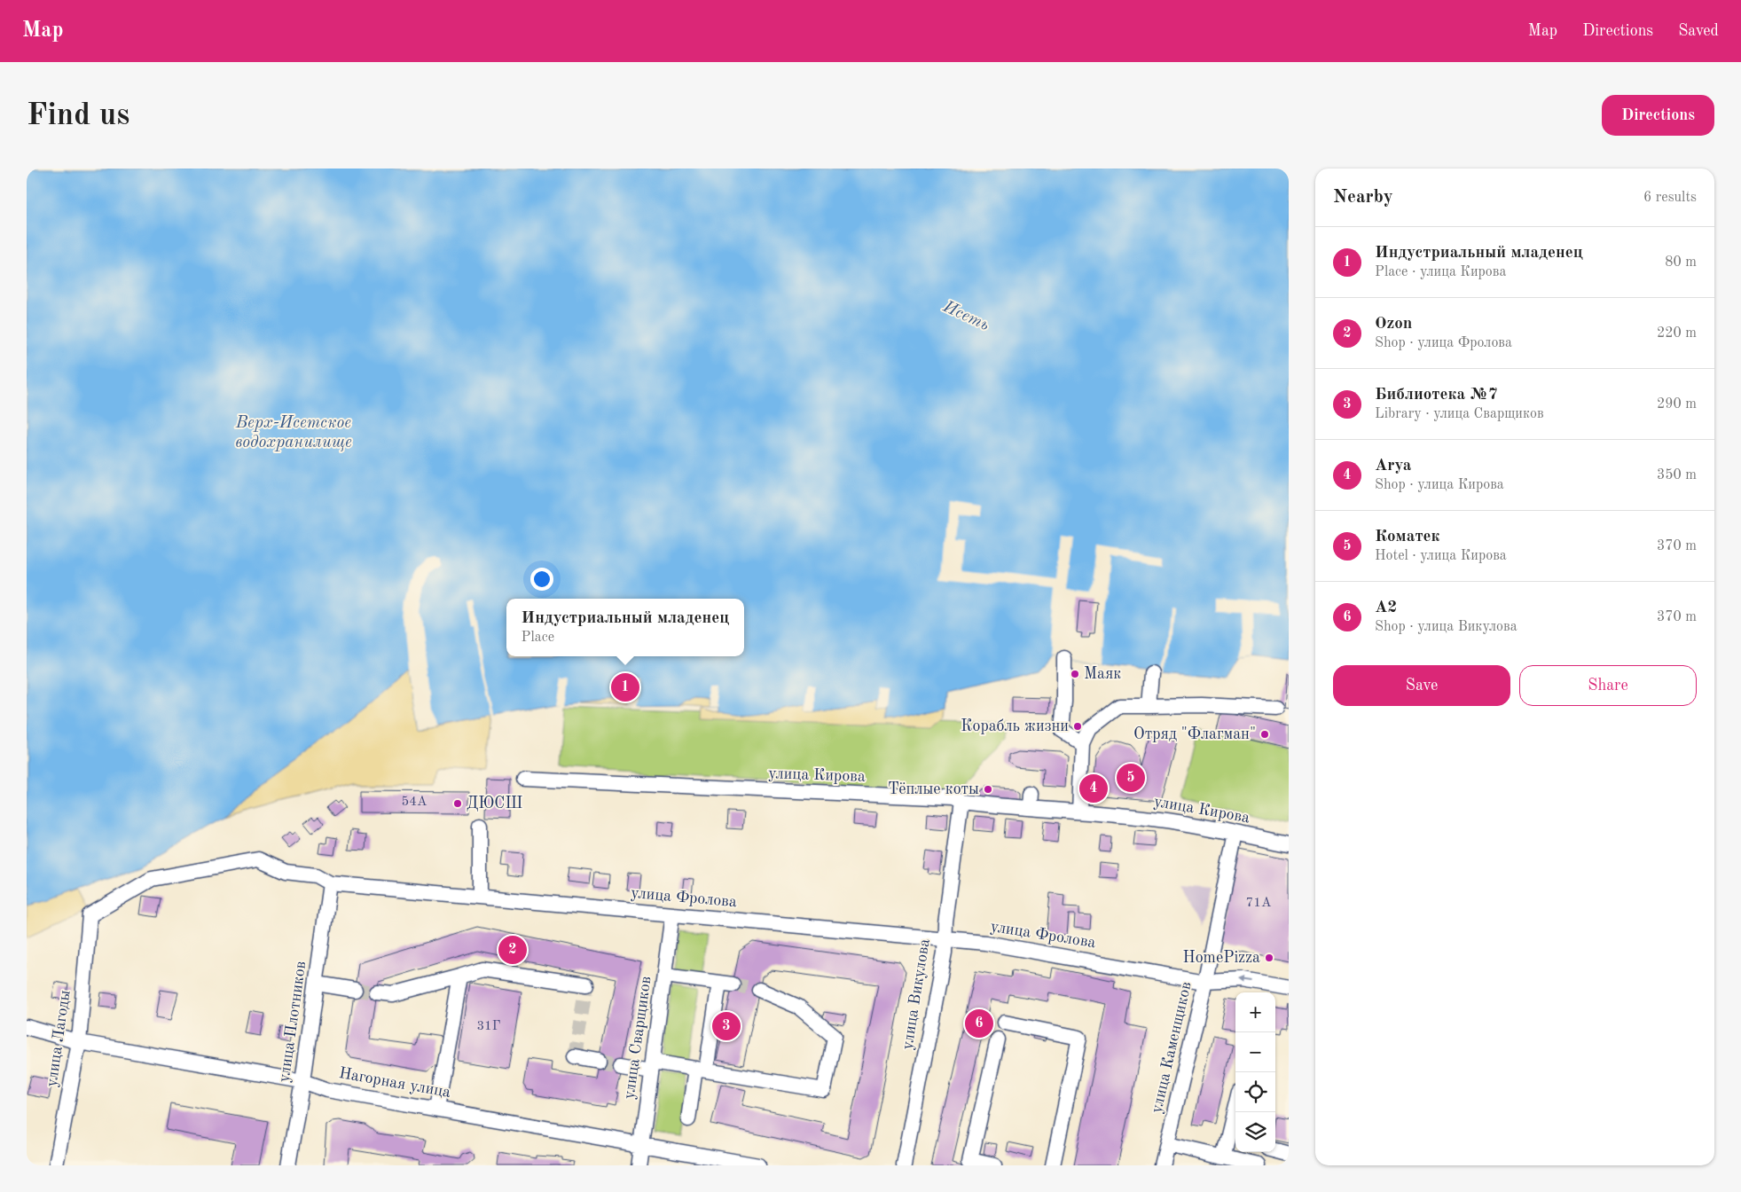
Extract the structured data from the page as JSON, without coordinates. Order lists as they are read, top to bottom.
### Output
{
  "streets": {
    "street": [
      "улица Кирова",
      "улица Фролова",
      "улица Викулова",
      "улица Плотников",
      "улица Сварщиков",
      "улица Лагоды",
      "улица Каменщиков",
      "Нагорная улица"
    ]
  },
  "crossings": [
    ["улица Кирова", "улица Викулова"],
    ["улица Кирова", "улица Каменщиков"],
    ["улица Фролова", "улица Викулова"],
    ["улица Фролова", "улица Плотников"],
    ["улица Фролова", "улица Сварщиков"],
    ["улица Фролова", "улица Лагоды"],
    ["улица Фролова", "улица Каменщиков"],
    ["улица Плотников", "Нагорная улица"],
    ["улица Сварщиков", "Нагорная улица"],
    ["улица Лагоды", "Нагорная улица"]
  ],
  "water": ["Исеть", "Верх-Исетское водохранилище"],
  "places": [
    "Маяк",
    "Корабль жизни",
    "Отряд \"Флагман\"",
    "Тёплые коты",
    "ДЮСШ",
    "HomePizza"
  ],
  "house_numbers": ["54А", "71А", "31Г"],
  "page": {
    "header": "Map",
    "nav": ["Map", "Directions", "Saved"],
    "buttons": [
      "Directions",
      ["Save", "Share"]
    ],
    "title": "Find us",
    "heading": ["Nearby", "6 results"],
    "list": [
      {
        "mark": "1",
        "name": "Индустриальный младенец",
        "note": "Place · улица Кирова",
        "value": "80 m"
      },
      {
        "mark": "2",
        "name": "Ozon",
        "note": "Shop · улица Фролова",
        "value": "220 m"
      },
      {
        "mark": "3",
        "name": "Библиотека №7",
        "note": "Library · улица Сварщиков",
        "value": "290 m"
      },
      {
        "mark": "4",
        "name": "Arya",
        "note": "Shop · улица Кирова",
        "value": "350 m"
      },
      {
        "mark": "5",
        "name": "Коматек",
        "note": "Hotel · улица Кирова",
        "value": "370 m"
      },
      {
        "mark": "6",
        "name": "А2",
        "note": "Shop · улица Викулова",
        "value": "370 m"
      }
    ],
    "popup": ["Индустриальный младенец", "Place"],
    "pins": [
      "1",
      "5",
      "4",
      "2",
      "6",
      "3"
    ],
    "map_buttons": ["+", "−"]
  }
}
